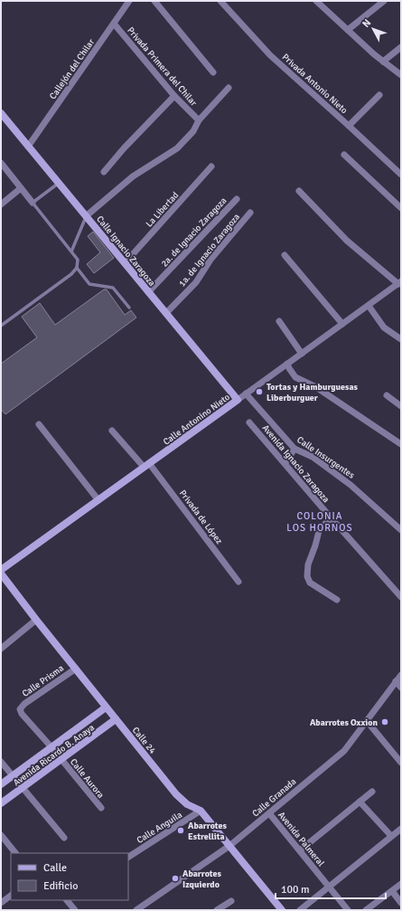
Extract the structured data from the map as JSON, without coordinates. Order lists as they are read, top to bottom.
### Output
{
  "streets": {
    "street": [
      "Privada Primera del Chilar",
      "Callejón del Chilar",
      "Privada Antonio Nieto",
      "La Libertad",
      "2a. de Ignacio Zaragoza",
      "1a. de Ignacio Zaragoza",
      "Calle Ignacio Zaragoza",
      "Calle Antonino Nieto",
      "Calle Insurgentes",
      "Avenida Ignacio Zaragoza",
      "Privada de López",
      "Calle Prisma",
      "Calle 24",
      "Avenida Ricardo B. Anaya",
      "Calle Aurora",
      "Calle Granada",
      "Calle Anguila",
      "Avenida Palmeral"
    ]
  },
  "crossings": [
    ["Privada Primera del Chilar", "Callejón del Chilar"],
    ["Callejón del Chilar", "Calle Ignacio Zaragoza"],
    ["La Libertad", "Calle Ignacio Zaragoza"],
    ["2a. de Ignacio Zaragoza", "Calle Ignacio Zaragoza"],
    ["1a. de Ignacio Zaragoza", "Calle Ignacio Zaragoza"],
    ["Calle Ignacio Zaragoza", "Calle Antonino Nieto"],
    ["Calle Antonino Nieto", "Calle Insurgentes"],
    ["Calle Antonino Nieto", "Privada de López"],
    ["Calle Prisma", "Calle 24"],
    ["Calle Prisma", "Calle Aurora"],
    ["Calle 24", "Avenida Ricardo B. Anaya"],
    ["Calle 24", "Calle Granada"],
    ["Calle 24", "Calle Anguila"],
    ["Avenida Ricardo B. Anaya", "Calle Aurora"],
    ["Calle Granada", "Avenida Palmeral"]
  ],
  "districts": ["COLONIA LOS HORNOS"],
  "places": [
    "Tortas y Hamburguesas Liberburguer",
    "Abarrotes Oxxion",
    "Abarrotes Estrellita",
    "Abarrotes Izquierdo"
  ],
  "legend": ["Calle", "Edificio"],
  "scale_bar": "100 m",
  "north": "top left"
}
